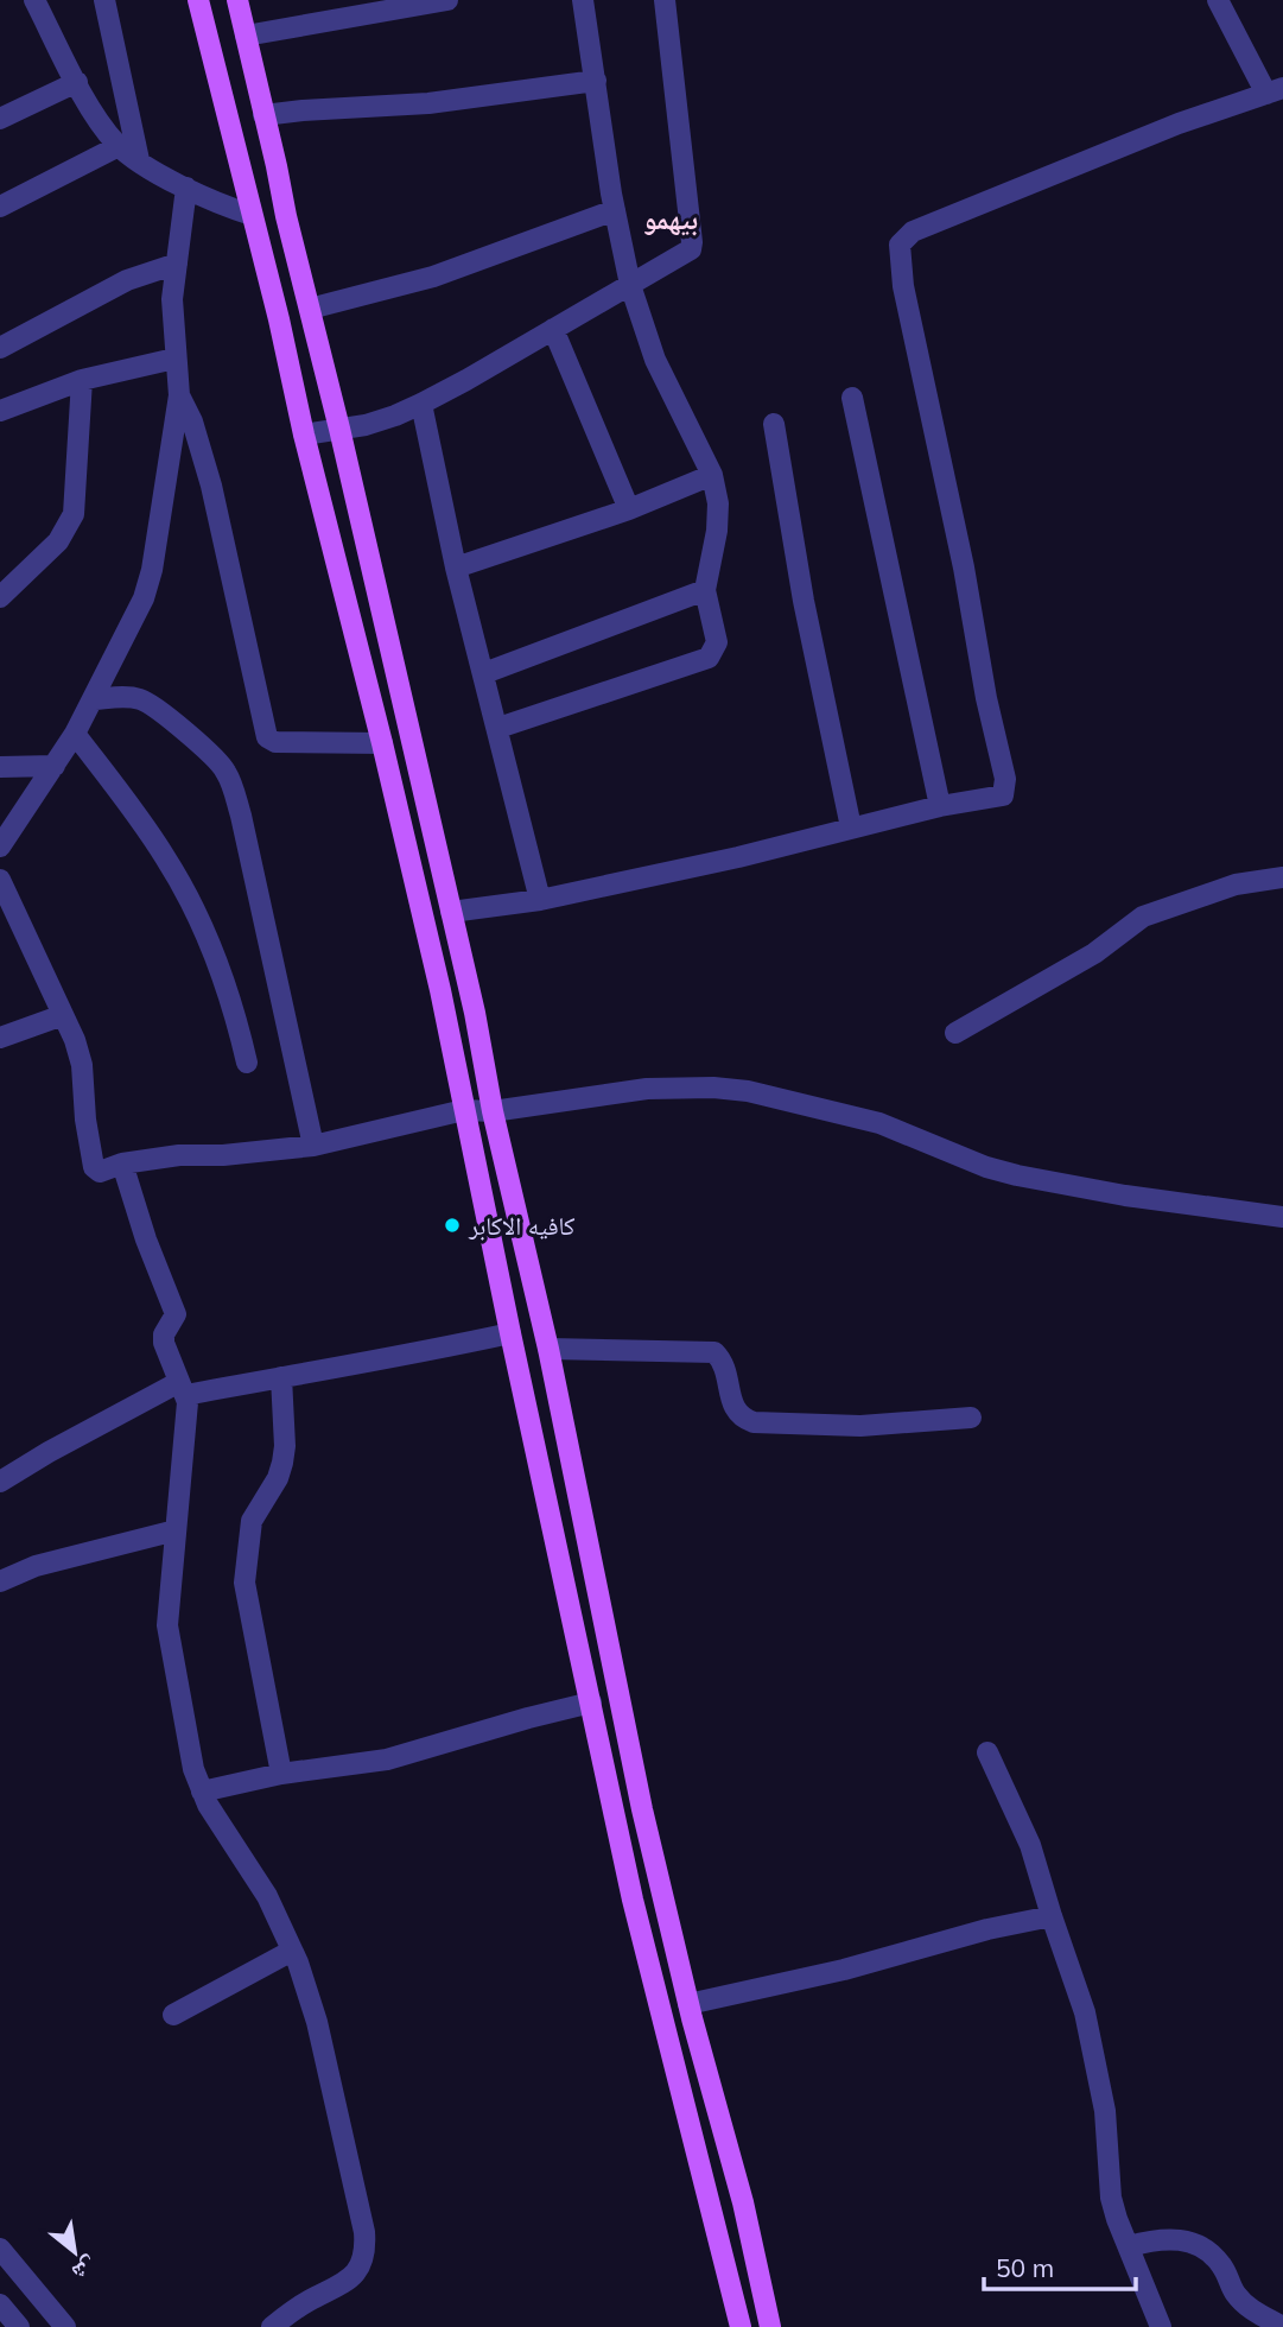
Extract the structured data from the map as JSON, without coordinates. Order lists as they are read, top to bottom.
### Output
{
  "districts": ["بيهمو"],
  "places": ["كافيه الاكابر"],
  "scale_bar": "50 m",
  "north": "bottom right"
}
